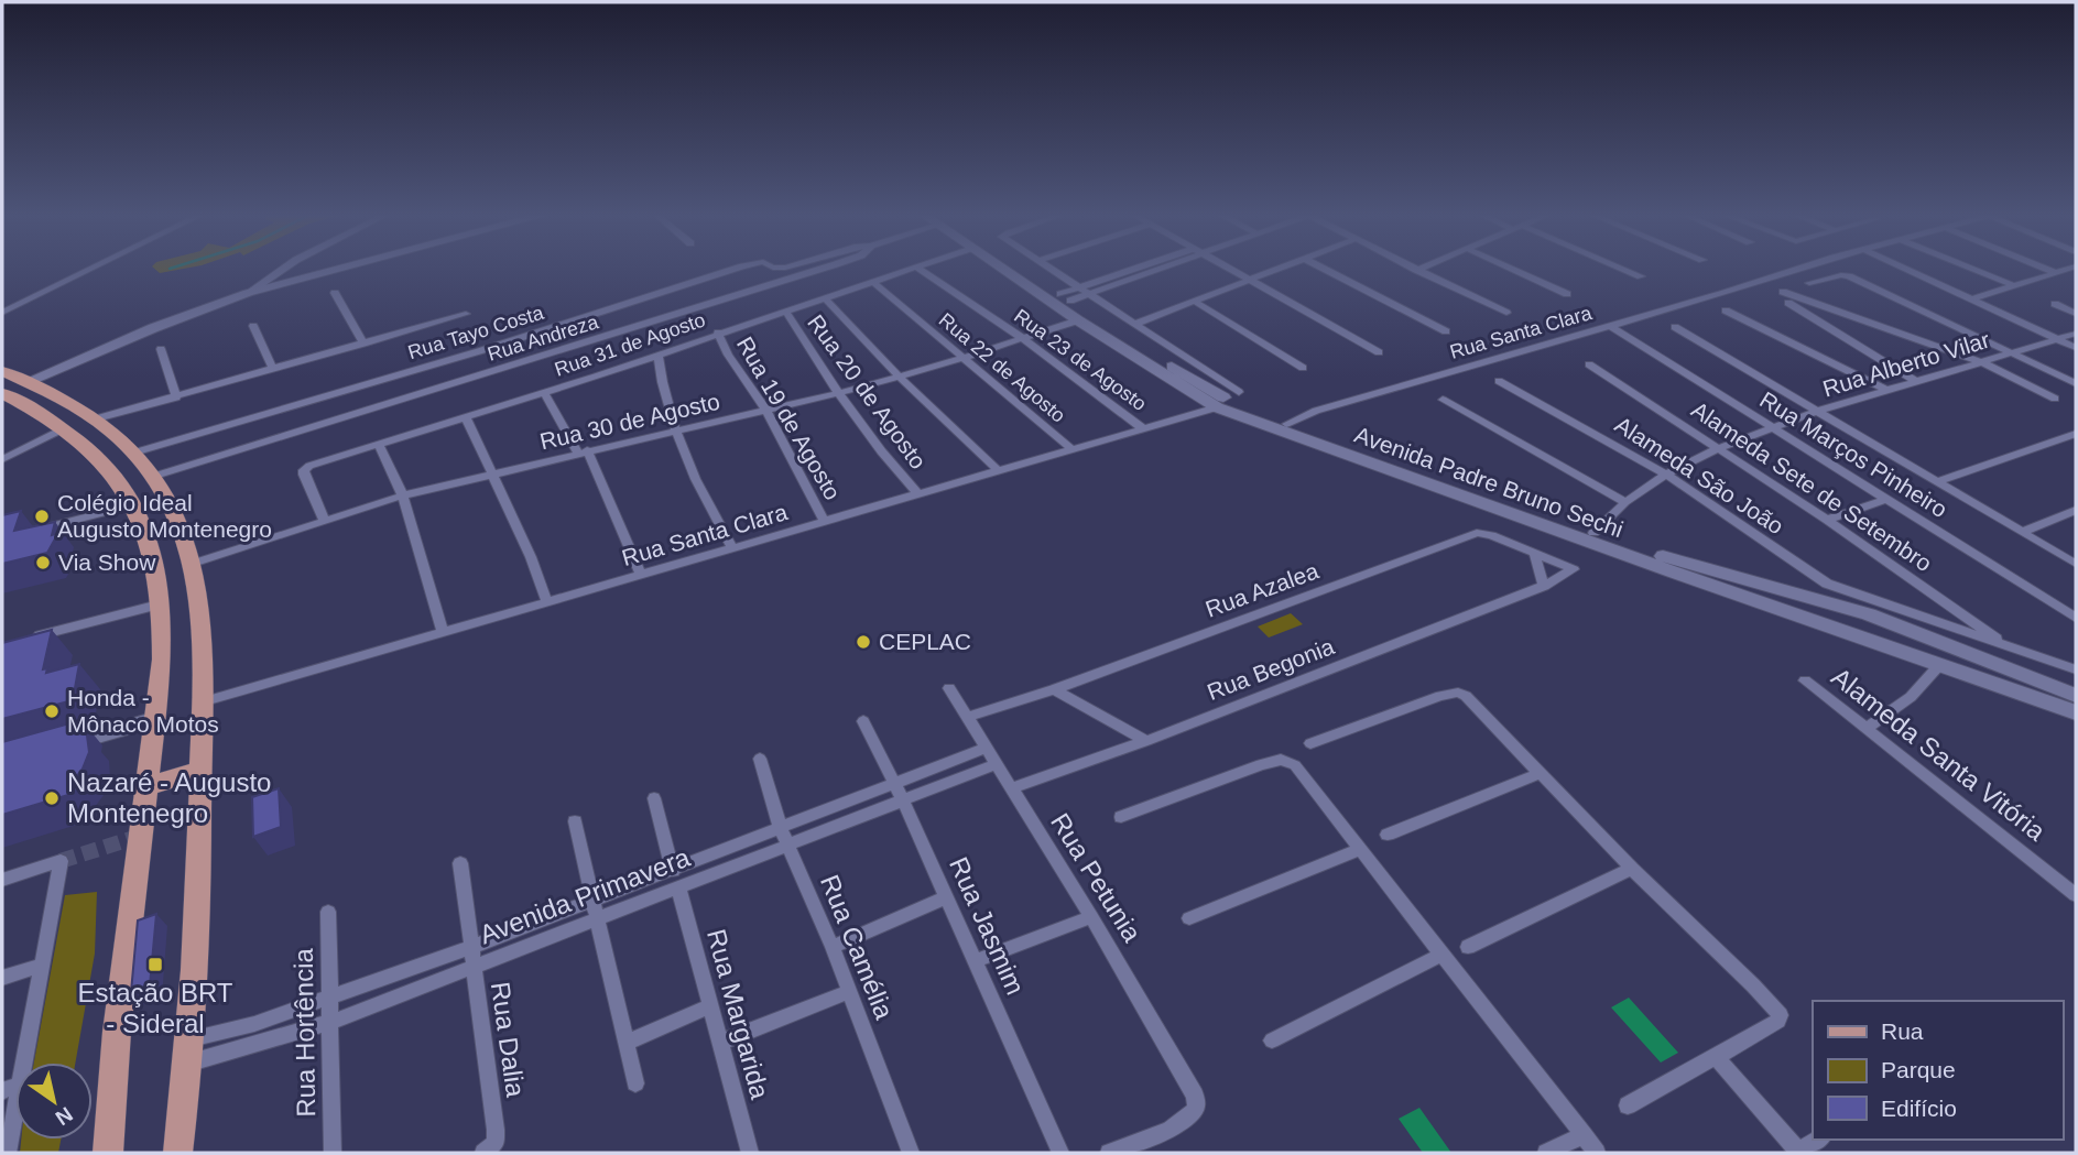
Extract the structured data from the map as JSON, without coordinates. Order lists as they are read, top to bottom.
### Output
{
  "streets": {
    "main road": ["Avenida Padre Bruno Sechi"],
    "street": [
      "Rua Tayo Costa",
      "Rua Santa Clara",
      "Rua Andreza",
      "Rua 31 de Agosto",
      "Rua 23 de Agosto",
      "Rua Alberto Vilar",
      "Rua 22 de Agosto",
      "Rua 20 de Agosto",
      "Rua 19 de Agosto",
      "Rua 30 de Agosto",
      "Rua Marços Pinheiro",
      "Alameda São João",
      "Alameda Sete de Setembro",
      "Rua Azalea",
      "Rua Begonia",
      "Alameda Santa Vitória",
      "Rua Petunia",
      "Avenida Primavera",
      "Rua Jasmim",
      "Rua Camélia",
      "Rua Margarida",
      "Rua Hortência",
      "Rua Dalia"
    ]
  },
  "crossings": [
    ["Rua Santa Clara", "Rua 23 de Agosto"],
    ["Rua Santa Clara", "Rua 22 de Agosto"],
    ["Rua Santa Clara", "Rua 20 de Agosto"],
    ["Rua Santa Clara", "Rua 19 de Agosto"],
    ["Rua Santa Clara", "Rua Marços Pinheiro"],
    ["Rua Santa Clara", "Avenida Padre Bruno Sechi"],
    ["Rua 31 de Agosto", "Rua 22 de Agosto"],
    ["Rua 31 de Agosto", "Rua 20 de Agosto"],
    ["Rua 31 de Agosto", "Rua 19 de Agosto"],
    ["Rua 31 de Agosto", "Rua 30 de Agosto"],
    ["Rua 23 de Agosto", "Rua 30 de Agosto"],
    ["Rua Alberto Vilar", "Rua Marços Pinheiro"],
    ["Rua Alberto Vilar", "Alameda São João"],
    ["Rua Alberto Vilar", "Avenida Padre Bruno Sechi"],
    ["Rua Alberto Vilar", "Alameda Sete de Setembro"],
    ["Rua 22 de Agosto", "Rua 30 de Agosto"],
    ["Rua 20 de Agosto", "Rua 30 de Agosto"],
    ["Rua 19 de Agosto", "Rua 30 de Agosto"],
    ["Rua 30 de Agosto", "Avenida Padre Bruno Sechi"],
    ["Alameda São João", "Avenida Padre Bruno Sechi"],
    ["Alameda São João", "Alameda Sete de Setembro"],
    ["Rua Azalea", "Rua Begonia"],
    ["Rua Azalea", "Rua Petunia"],
    ["Rua Begonia", "Rua Petunia"],
    ["Rua Petunia", "Avenida Primavera"],
    ["Avenida Primavera", "Rua Jasmim"],
    ["Avenida Primavera", "Rua Camélia"],
    ["Avenida Primavera", "Rua Margarida"],
    ["Avenida Primavera", "Rua Hortência"],
    ["Avenida Primavera", "Rua Dalia"]
  ],
  "places": {
    "other": [
      "Colégio Ideal Augusto Montenegro",
      "Via Show",
      "CEPLAC",
      "Honda - Mônaco Motos",
      "Nazaré - Augusto Montenegro"
    ],
    "transit": ["Estação BRT - Sideral"]
  },
  "legend": ["Rua", "Parque", "Edifício"],
  "north": "bottom right"
}
